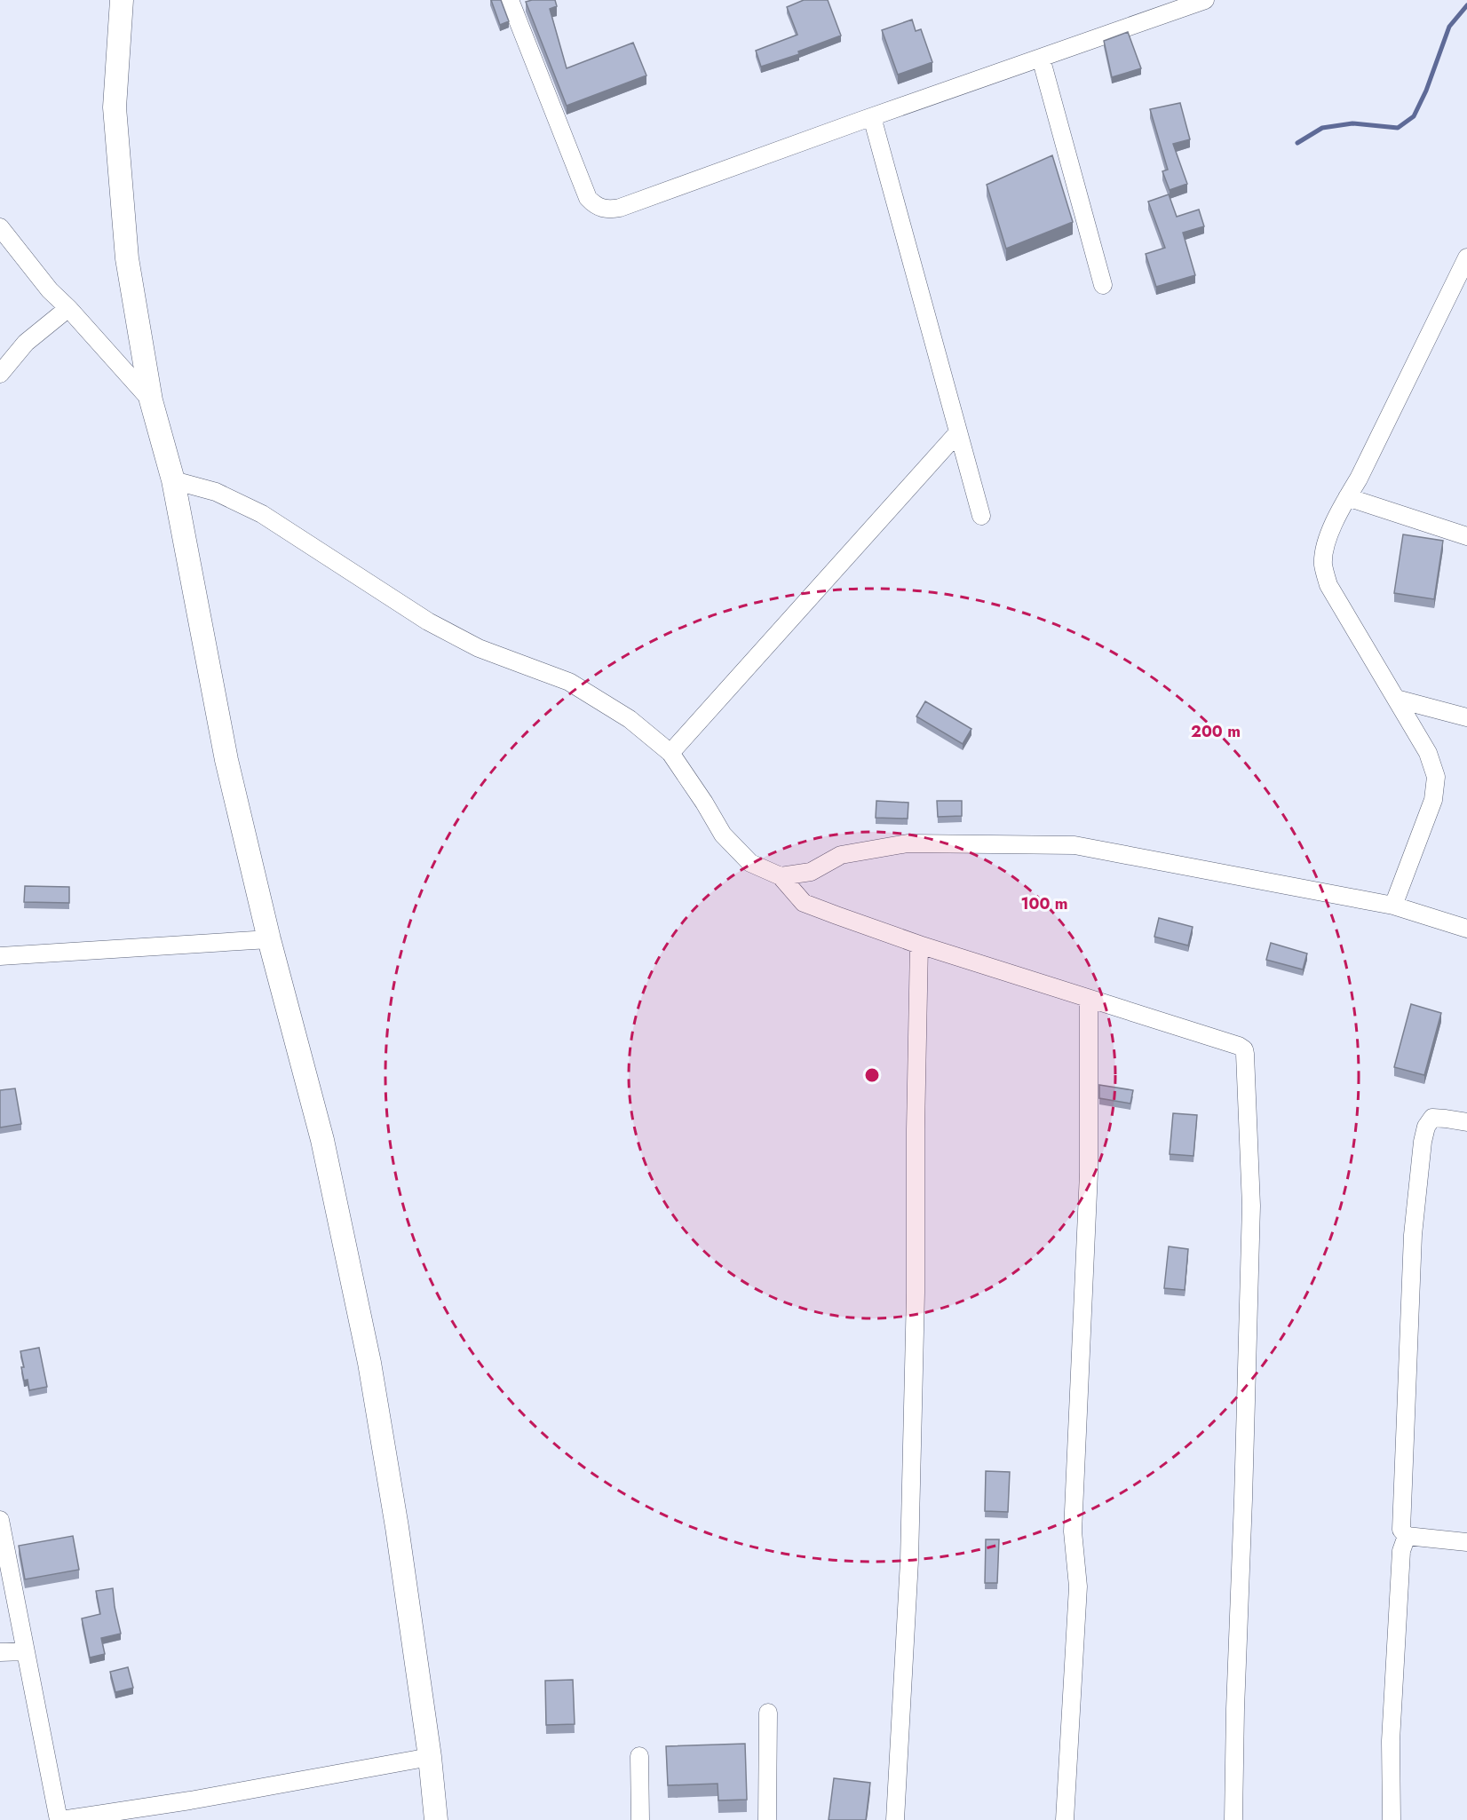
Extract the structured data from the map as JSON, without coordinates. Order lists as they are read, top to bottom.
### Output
{
  "rings": ["200 m", "100 m"]
}
